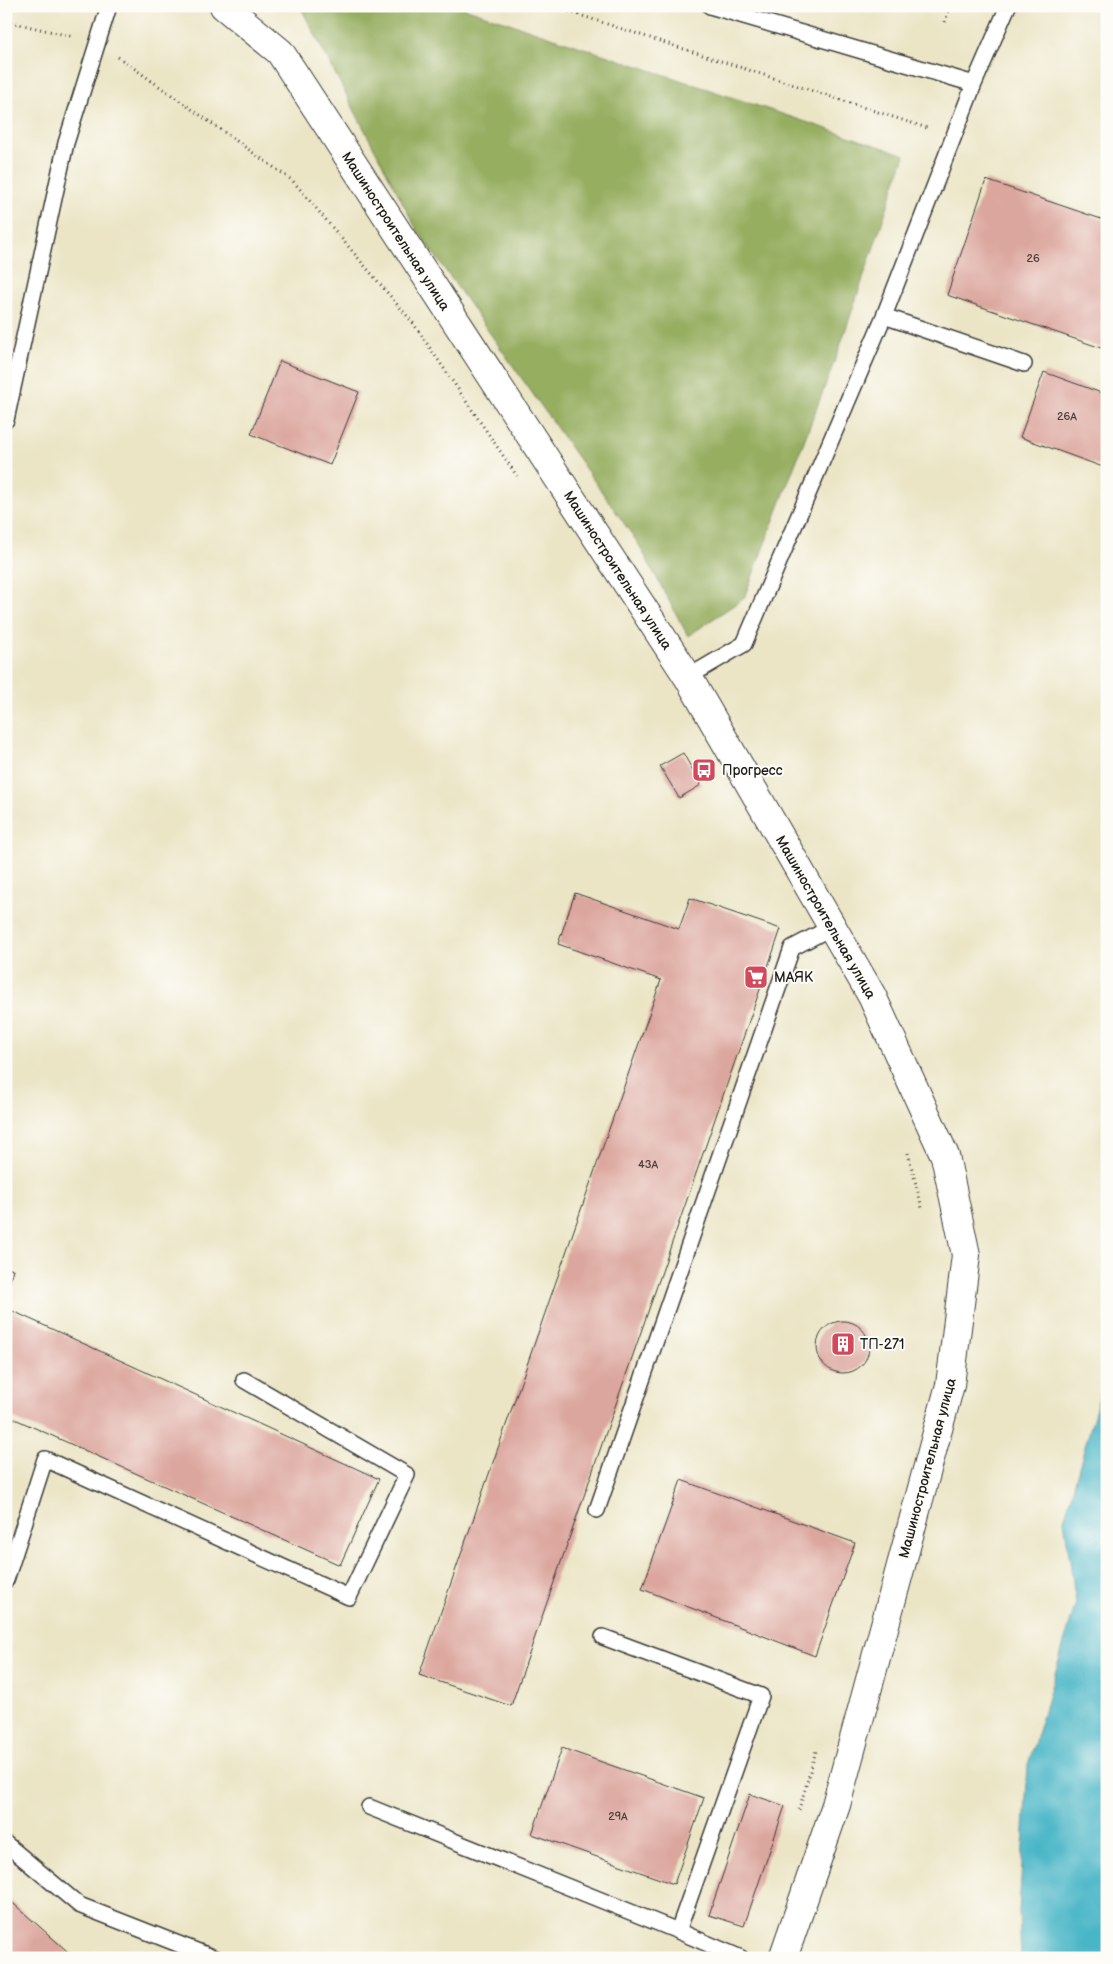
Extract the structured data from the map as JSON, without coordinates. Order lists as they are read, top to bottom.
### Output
{
  "streets": {
    "street": ["Машиностроительная улица"]
  },
  "places": {
    "bus stop": ["Прогресс"],
    "supermarket": ["МАЯК"],
    "building": ["ТП-271"]
  },
  "house_numbers": [
    "26",
    "26А",
    "43А",
    "29А"
  ]
}
